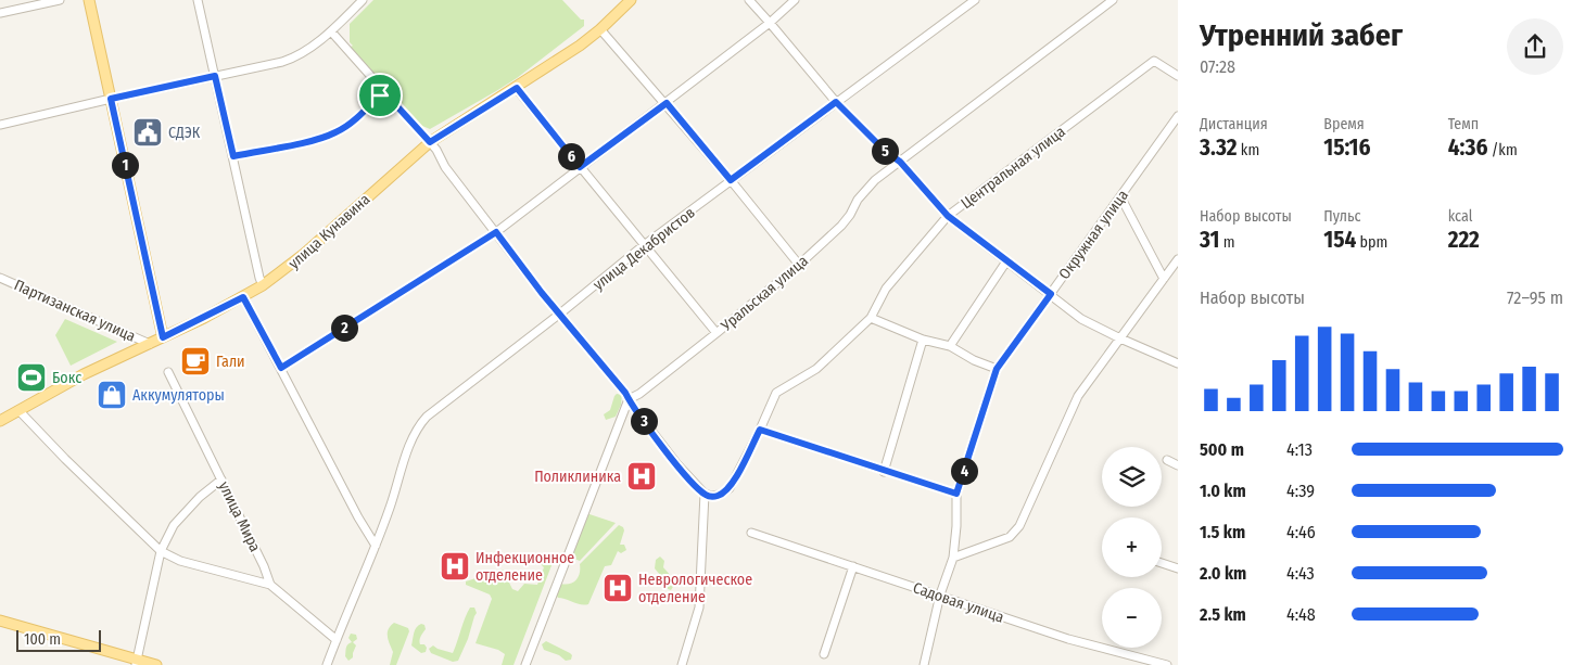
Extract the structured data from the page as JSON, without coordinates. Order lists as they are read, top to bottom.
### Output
{
  "streets": {
    "main road": ["улица Кунавина"],
    "street": [
      "Центральная улица",
      "Окружная улица",
      "улица Декабристов",
      "Уральская улица",
      "Партизанская улица",
      "улица Мира",
      "Садовая улица"
    ]
  },
  "crossings": [
    ["улица Кунавина", "Партизанская улица"],
    ["Окружная улица", "Садовая улица"],
    ["улица Декабристов", "улица Мира"]
  ],
  "places": {
    "public building": ["СДЭК"],
    "cafe": ["Гали"],
    "sports": ["Бокс"],
    "shop": ["Аккумуляторы"],
    "hospital": ["Поликлиника", "Инфекционное отделение", "Неврологическое отделение"]
  },
  "scale_bar": "100 m",
  "page": {
    "heading": ["Утренний забег", "07:28"],
    "stats": [
      ["Дистанция", "3.32 km"],
      ["Время", "15:16"],
      ["Темп", "4:36 /km"],
      ["Набор высоты", "31 m"],
      ["Пульс", "154 bpm"],
      ["kcal", "222"]
    ],
    "pins": [
      "5",
      "6",
      "1",
      "2",
      "3",
      "4"
    ],
    "chart": ["Набор высоты", "72–95 m"],
    "list": [
      {
        "name": "500 m",
        "note": "4:13"
      },
      {
        "name": "1.0 km",
        "note": "4:39"
      },
      {
        "name": "1.5 km",
        "note": "4:46"
      },
      {
        "name": "2.0 km",
        "note": "4:43"
      },
      {
        "name": "2.5 km",
        "note": "4:48"
      }
    ],
    "map_buttons": ["+", "−"],
    "scale": "100 m"
  }
}
